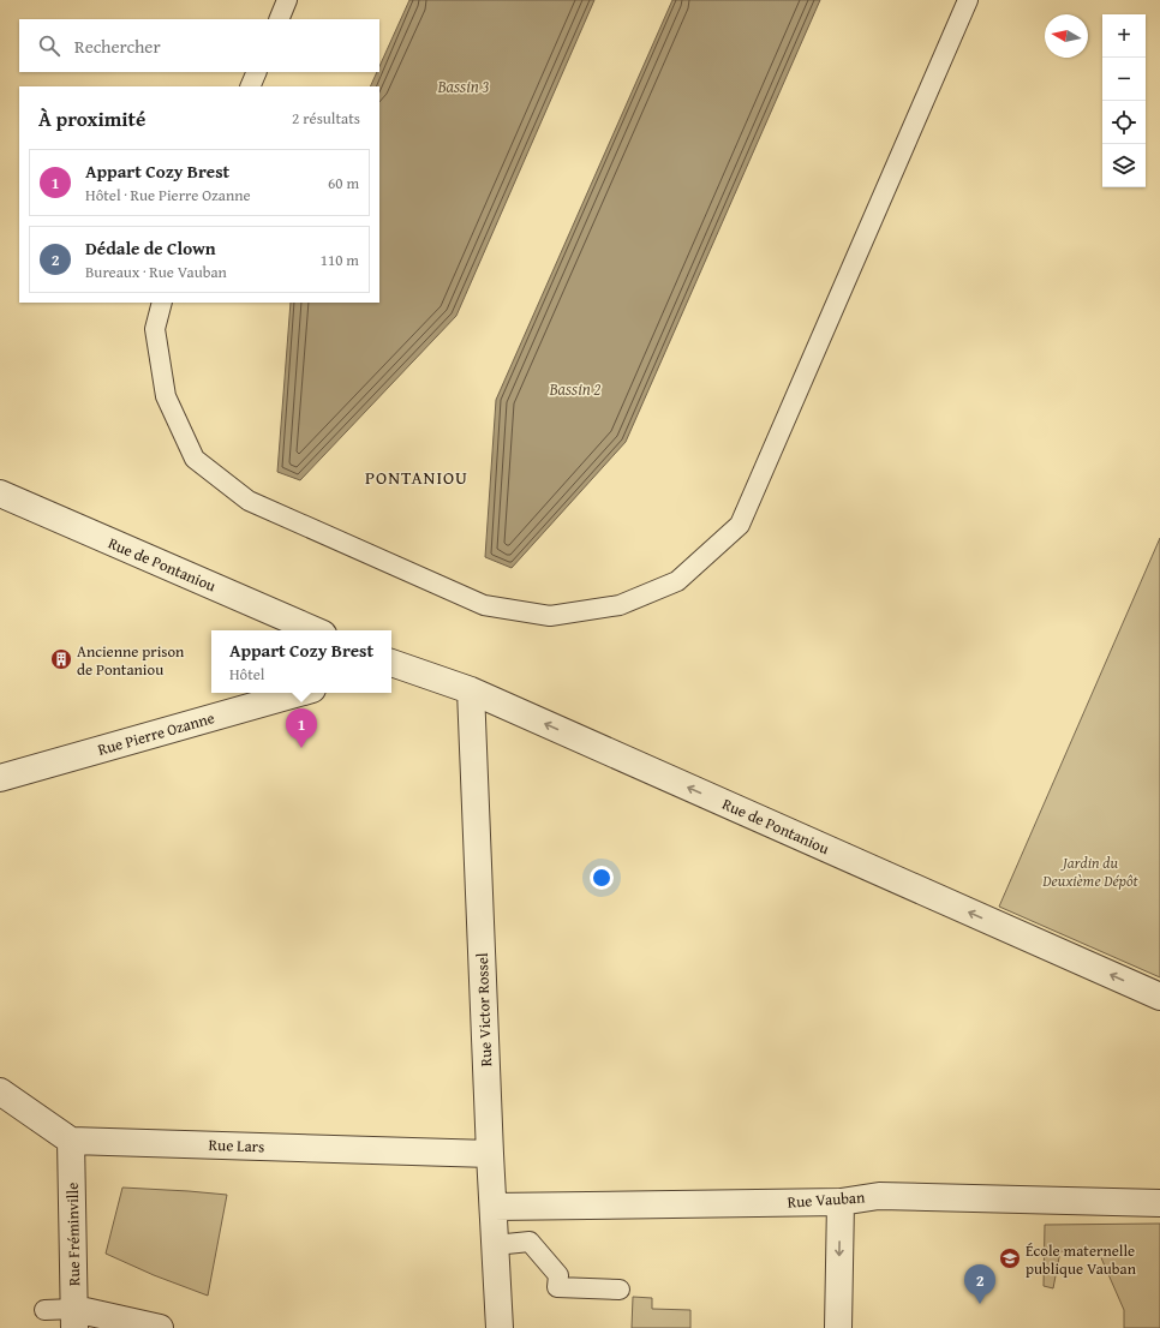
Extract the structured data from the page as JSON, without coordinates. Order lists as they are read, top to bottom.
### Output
{
  "streets": {
    "street": [
      "Rue de Pontaniou",
      "Rue Pierre Ozanne",
      "Rue Victor Rossel",
      "Rue Lars",
      "Rue Vauban",
      "Rue Fréminville"
    ]
  },
  "crossings": [
    ["Rue de Pontaniou", "Rue Victor Rossel"],
    ["Rue Victor Rossel", "Rue Lars"],
    ["Rue Victor Rossel", "Rue Vauban"],
    ["Rue Lars", "Rue Fréminville"]
  ],
  "one_way": ["Rue de Pontaniou"],
  "districts": ["PONTANIOU"],
  "water": ["Bassin 3", "Bassin 2"],
  "parks": ["Jardin du Deuxième Dépôt"],
  "places": {
    "building": ["Ancienne prison de Pontaniou"],
    "school or university": ["École maternelle publique Vauban"]
  },
  "north": "left",
  "page": {
    "map_buttons": ["+", "−"],
    "search": "Rechercher",
    "heading": ["À proximité", "2 résultats"],
    "list": [
      {
        "mark": "1",
        "name": "Appart Cozy Brest",
        "note": "Hôtel · Rue Pierre Ozanne",
        "value": "60 m"
      },
      {
        "mark": "2",
        "name": "Dédale de Clown",
        "note": "Bureaux · Rue Vauban",
        "value": "110 m"
      }
    ],
    "popup": ["Appart Cozy Brest", "Hôtel"],
    "pins": ["1", "2"]
  }
}
